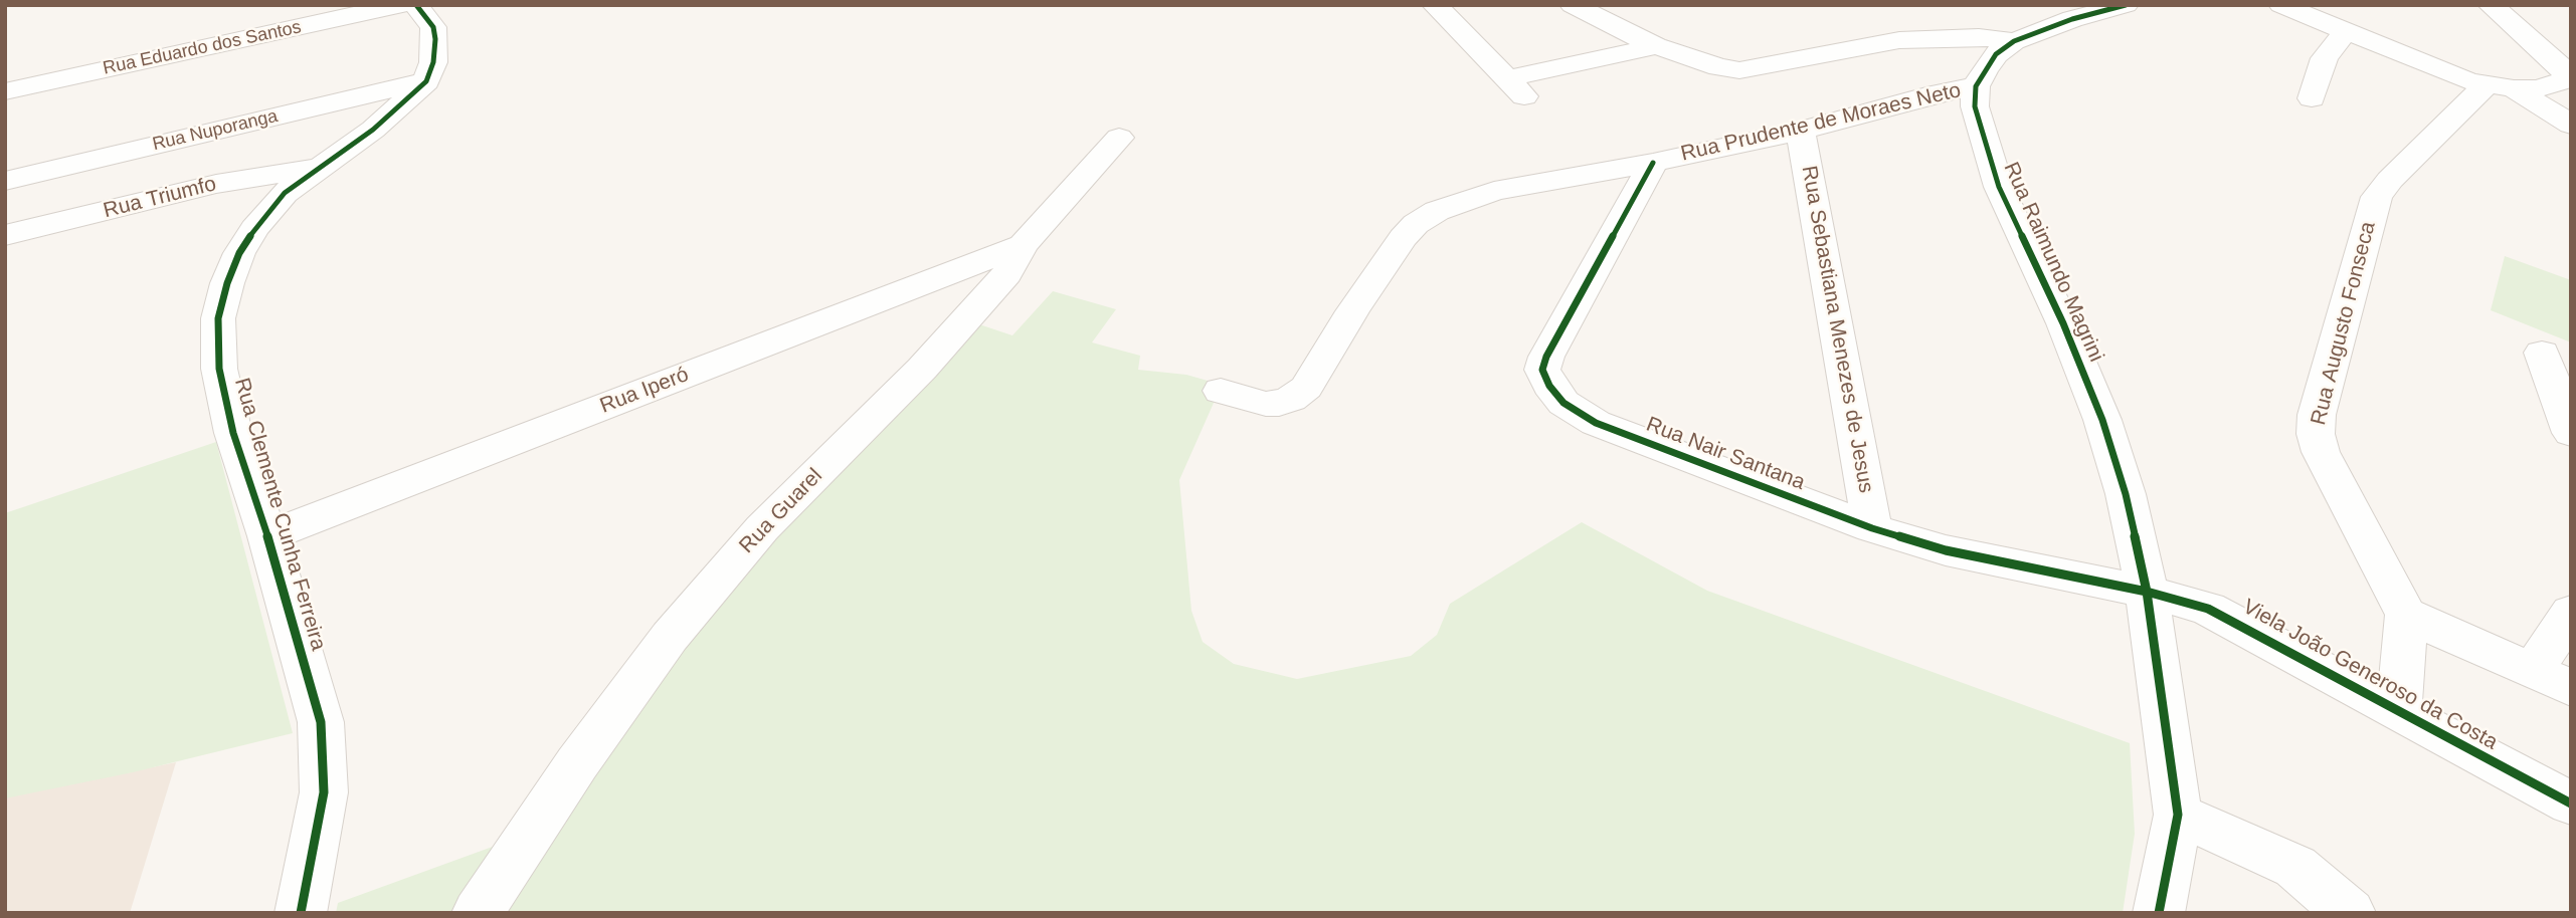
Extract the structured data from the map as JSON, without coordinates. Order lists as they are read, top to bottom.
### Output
{
  "streets": {
    "street": [
      "Rua Eduardo dos Santos",
      "Rua Prudente de Moraes Neto",
      "Rua Nuporanga",
      "Rua Triumfo",
      "Rua Raimundo Magrini",
      "Rua Augusto Fonseca",
      "Rua Sebastiana Menezes de Jesus",
      "Rua Iperó",
      "Rua Nair Santana",
      "Rua Guarel",
      "Rua Clemente Cunha Ferreira",
      "Viela João Generoso da Costa"
    ]
  },
  "crossings": [
    ["Rua Prudente de Moraes Neto", "Rua Raimundo Magrini"],
    ["Rua Prudente de Moraes Neto", "Rua Sebastiana Menezes de Jesus"],
    ["Rua Prudente de Moraes Neto", "Rua Nair Santana"],
    ["Rua Nuporanga", "Rua Clemente Cunha Ferreira"],
    ["Rua Triumfo", "Rua Clemente Cunha Ferreira"],
    ["Rua Raimundo Magrini", "Rua Nair Santana"],
    ["Rua Raimundo Magrini", "Viela João Generoso da Costa"],
    ["Rua Sebastiana Menezes de Jesus", "Rua Nair Santana"],
    ["Rua Iperó", "Rua Guarel"],
    ["Rua Iperó", "Rua Clemente Cunha Ferreira"],
    ["Rua Nair Santana", "Viela João Generoso da Costa"]
  ]
}
